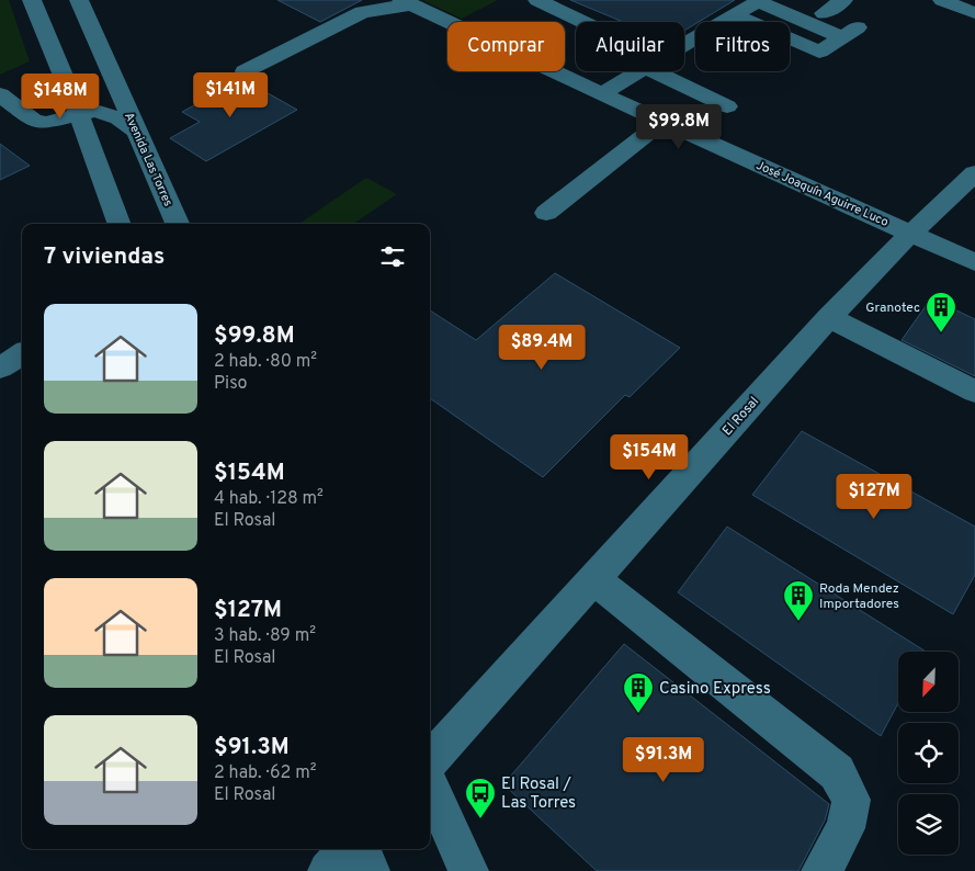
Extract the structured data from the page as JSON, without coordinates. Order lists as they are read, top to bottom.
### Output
{
  "streets": {
    "street": ["Avenida Las Torres", "José Joaquín Aguirre Luco", "El Rosal"]
  },
  "crossings": [
    ["José Joaquín Aguirre Luco", "El Rosal"]
  ],
  "places": {
    "building": ["Granotec", "Roda Mendez Importadores", "Casino Express"],
    "bus stop": ["El Rosal / Las Torres"]
  },
  "north": "bottom left",
  "page": {
    "chip": ["Comprar", "Alquilar", "Filtros"],
    "price": [
      "$141M",
      "$148M",
      "$99.8M",
      "$89.4M",
      "$154M",
      "$127M",
      "$91.3M"
    ],
    "heading": "7 viviendas",
    "list": [
      {
        "name": "$99.8M",
        "note": "2 hab. · 80 m² · Piso"
      },
      {
        "name": "$154M",
        "note": "4 hab. · 128 m² · El Rosal"
      },
      {
        "name": "$127M",
        "note": "3 hab. · 89 m² · El Rosal"
      },
      {
        "name": "$91.3M",
        "note": "2 hab. · 62 m² · El Rosal"
      }
    ]
  }
}
